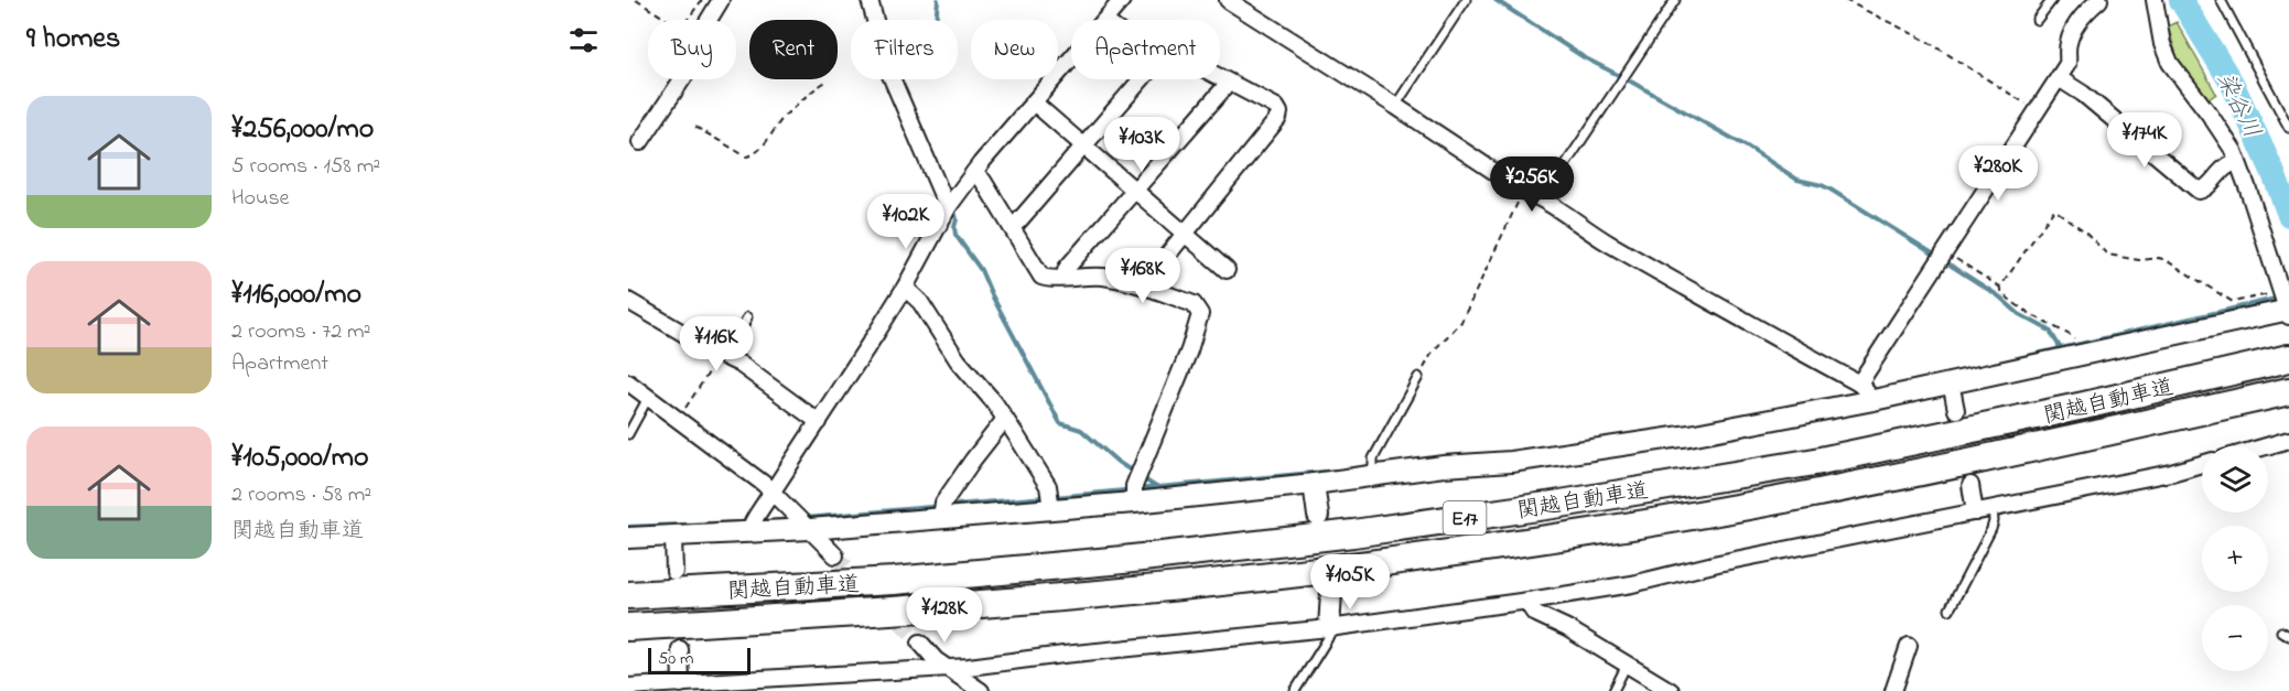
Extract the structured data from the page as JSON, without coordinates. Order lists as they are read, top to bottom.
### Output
{
  "streets": {
    "highway": ["関越自動車道", "E17"]
  },
  "water": ["染谷川"],
  "scale_bar": "50 m",
  "page": {
    "heading": "9 homes",
    "chip": [
      "Buy",
      "Rent",
      "Filters",
      "New",
      "Apartment"
    ],
    "list": [
      {
        "name": "¥256,000/mo",
        "note": "5 rooms · 158 m² · House"
      },
      {
        "name": "¥116,000/mo",
        "note": "2 rooms · 72 m² · Apartment"
      },
      {
        "name": "¥105,000/mo",
        "note": "2 rooms · 58 m² · 関越自動車道"
      }
    ],
    "price": [
      "¥174K",
      "¥103K",
      "¥280K",
      "¥256K",
      "¥102K",
      "¥168K",
      "¥116K",
      "¥105K",
      "¥128K"
    ],
    "map_buttons": ["+", "−"],
    "scale": "50 m"
  }
}
